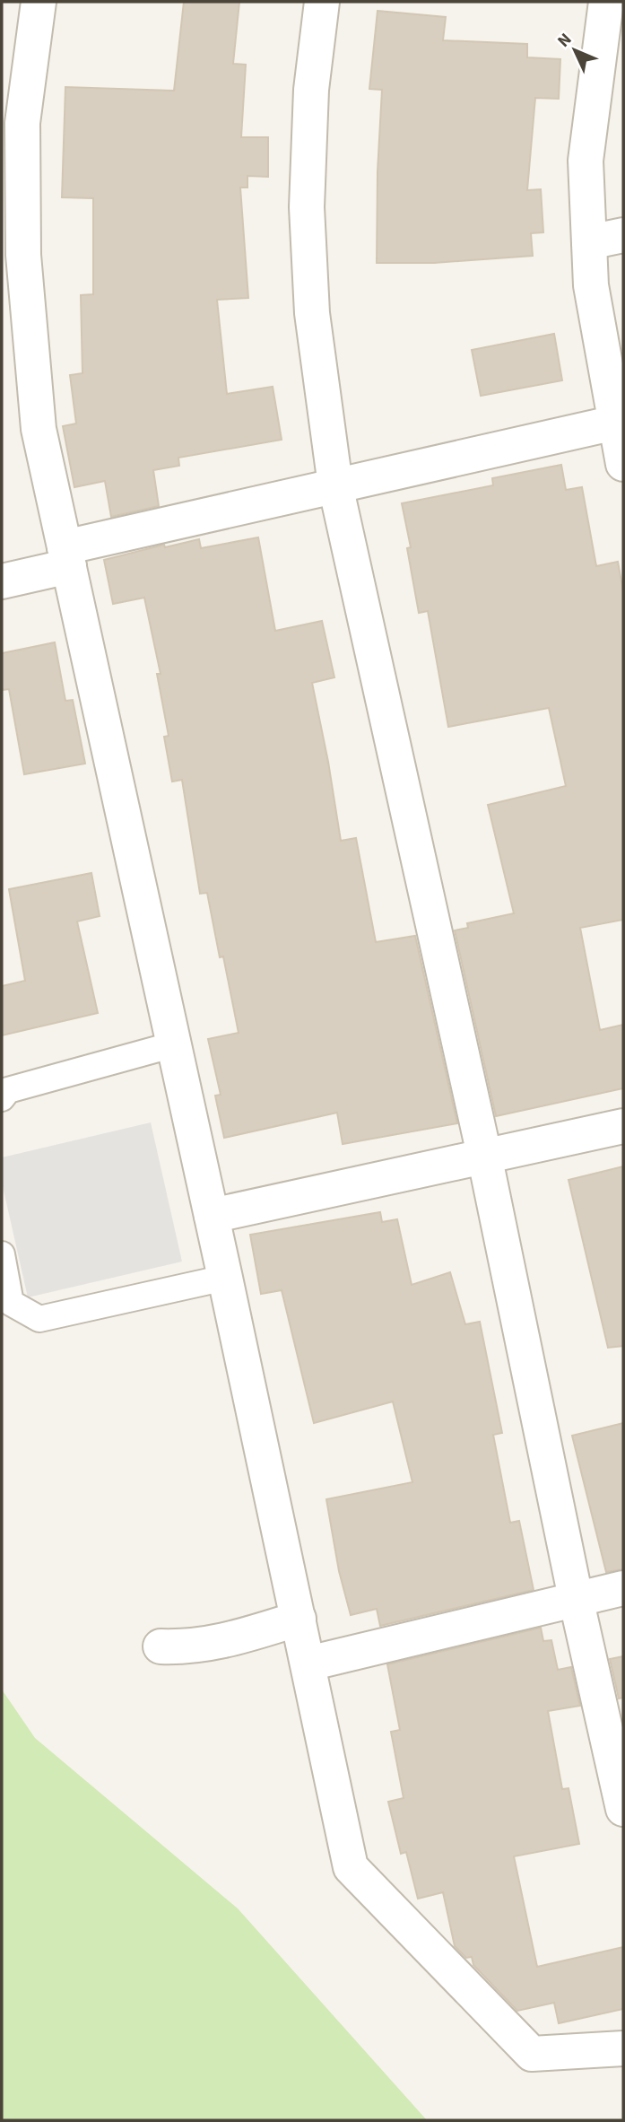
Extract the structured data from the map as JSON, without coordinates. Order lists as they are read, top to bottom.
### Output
{
  "north": "top left"
}
